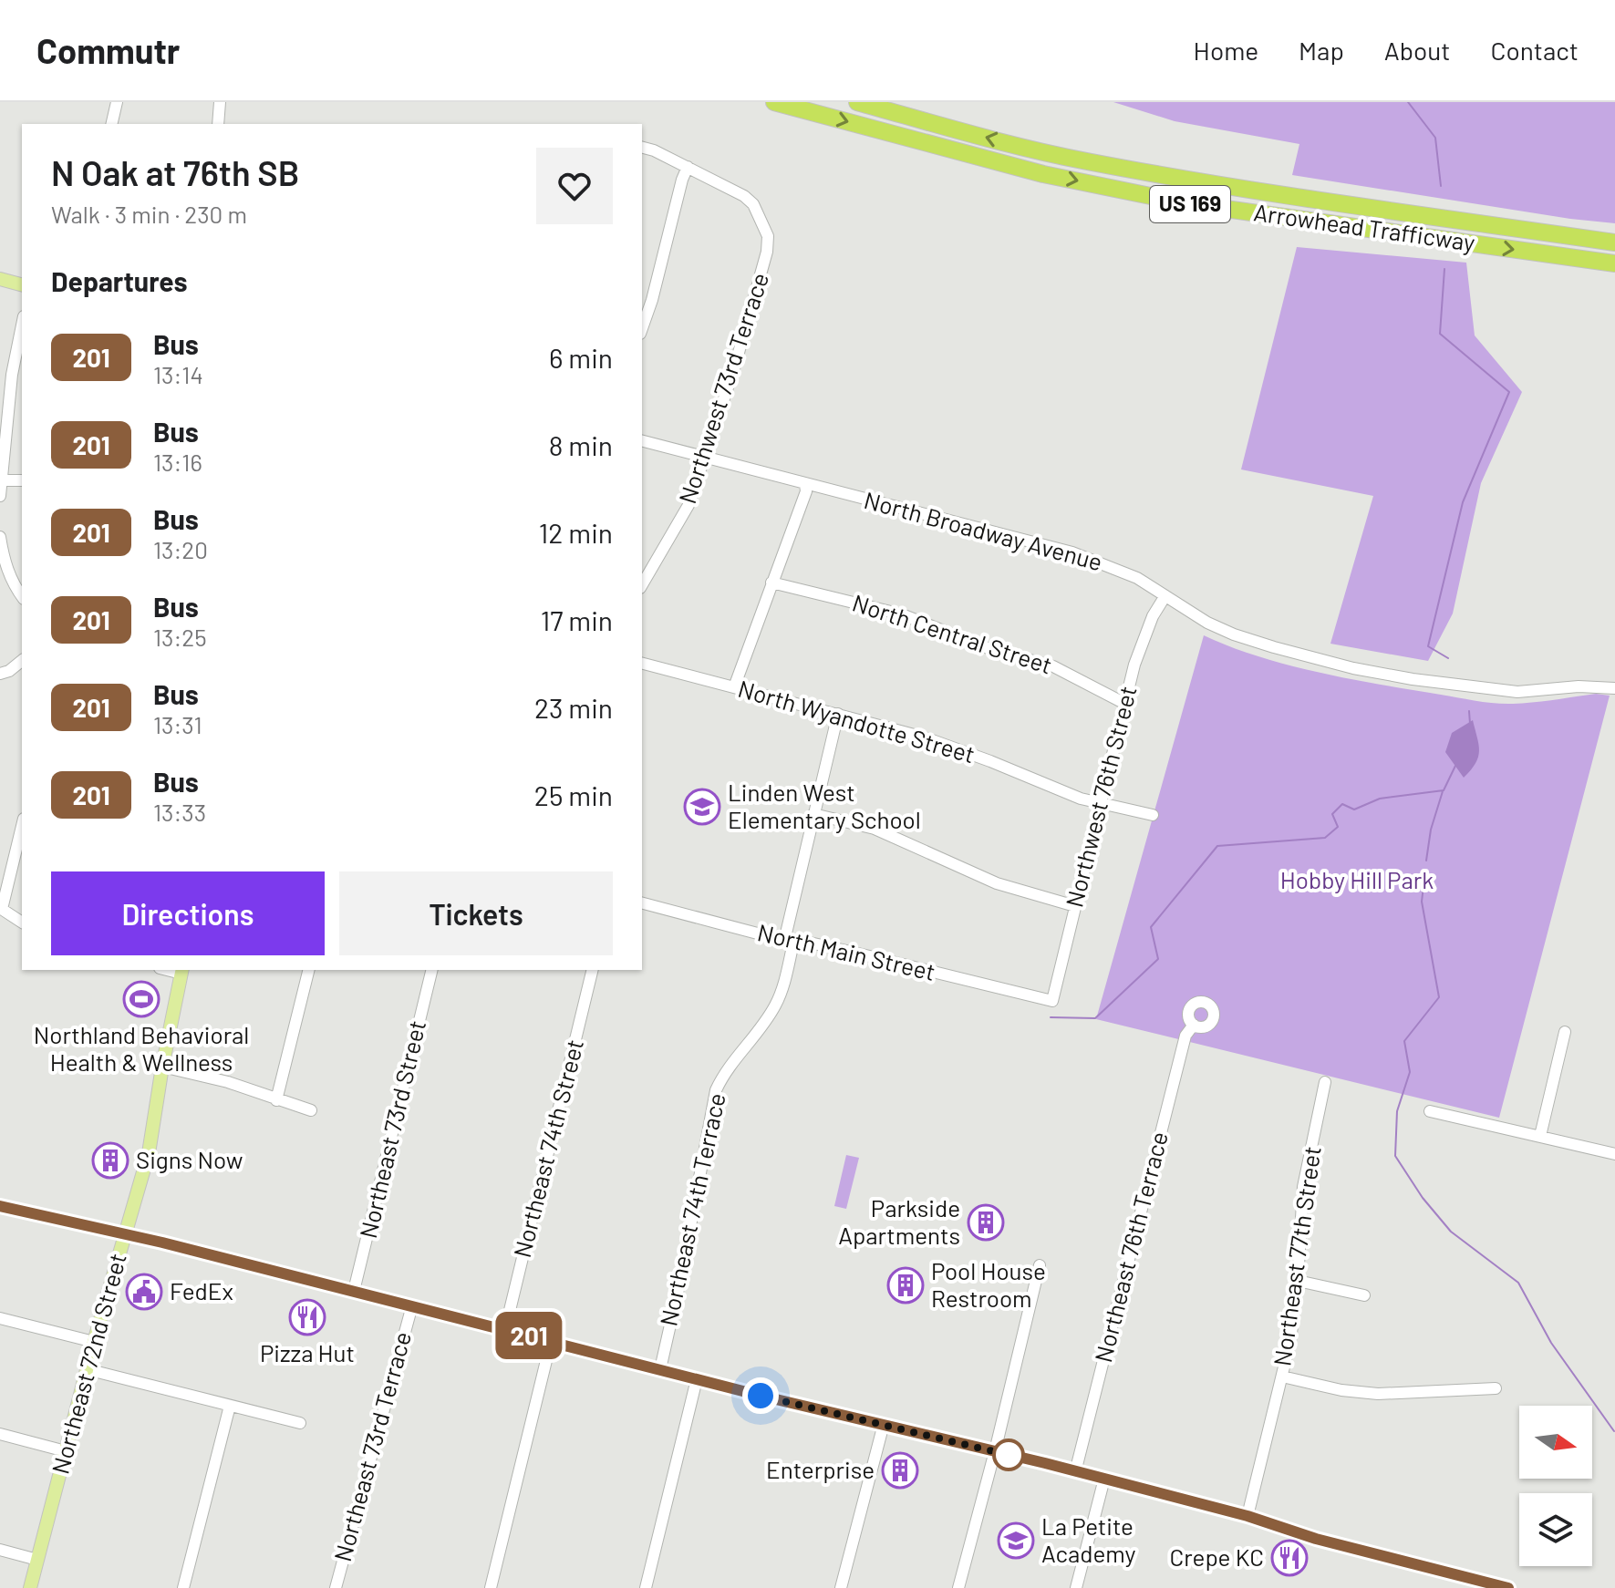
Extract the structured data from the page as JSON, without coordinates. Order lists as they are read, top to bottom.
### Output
{
  "streets": {
    "highway": ["US 169", "Arrowhead Trafficway"],
    "main road": ["Northeast 72nd Street"],
    "street": [
      "Northwest 73rd Terrace",
      "North Broadway Avenue",
      "North Central Street",
      "North Wyandotte Street",
      "Northwest 76th Street",
      "North Main Street",
      "Northeast 73rd Street",
      "Northeast 74th Street",
      "Northeast 74th Terrace",
      "Northeast 76th Terrace",
      "Northeast 77th Street",
      "Northeast 73rd Terrace"
    ]
  },
  "crossings": [
    ["Northwest 73rd Terrace", "North Broadway Avenue"],
    ["North Broadway Avenue", "Northwest 76th Street"],
    ["North Central Street", "Northwest 76th Street"],
    ["North Wyandotte Street", "Northwest 76th Street"],
    ["North Wyandotte Street", "Northeast 74th Terrace"],
    ["Northwest 76th Street", "North Main Street"],
    ["North Main Street", "Northeast 74th Terrace"]
  ],
  "parks": ["Hobby Hill Park"],
  "places": {
    "school or university": ["Linden West Elementary School", "La Petite Academy"],
    "sports": ["Northland Behavioral Health & Wellness"],
    "building": [
      "Signs Now",
      "Parkside Apartments",
      "Pool House Restroom",
      "Enterprise"
    ],
    "public building": ["FedEx"],
    "restaurant": ["Pizza Hut", "Crepe KC"]
  },
  "lines": ["bus line 201"],
  "north": "right",
  "page": {
    "header": "Commutr",
    "nav": [
      "Home",
      "Map",
      "About",
      "Contact"
    ],
    "on_map": "201",
    "heading": [
      ["N Oak at 76th SB", "Walk · 3 min · 230 m"],
      "Departures"
    ],
    "list": [
      {
        "mark": "201",
        "name": "Bus",
        "note": "13:14",
        "value": "6 min"
      },
      {
        "mark": "201",
        "name": "Bus",
        "note": "13:16",
        "value": "8 min"
      },
      {
        "mark": "201",
        "name": "Bus",
        "note": "13:20",
        "value": "12 min"
      },
      {
        "mark": "201",
        "name": "Bus",
        "note": "13:25",
        "value": "17 min"
      },
      {
        "mark": "201",
        "name": "Bus",
        "note": "13:31",
        "value": "23 min"
      },
      {
        "mark": "201",
        "name": "Bus",
        "note": "13:33",
        "value": "25 min"
      }
    ],
    "buttons": ["Directions", "Tickets"]
  }
}
